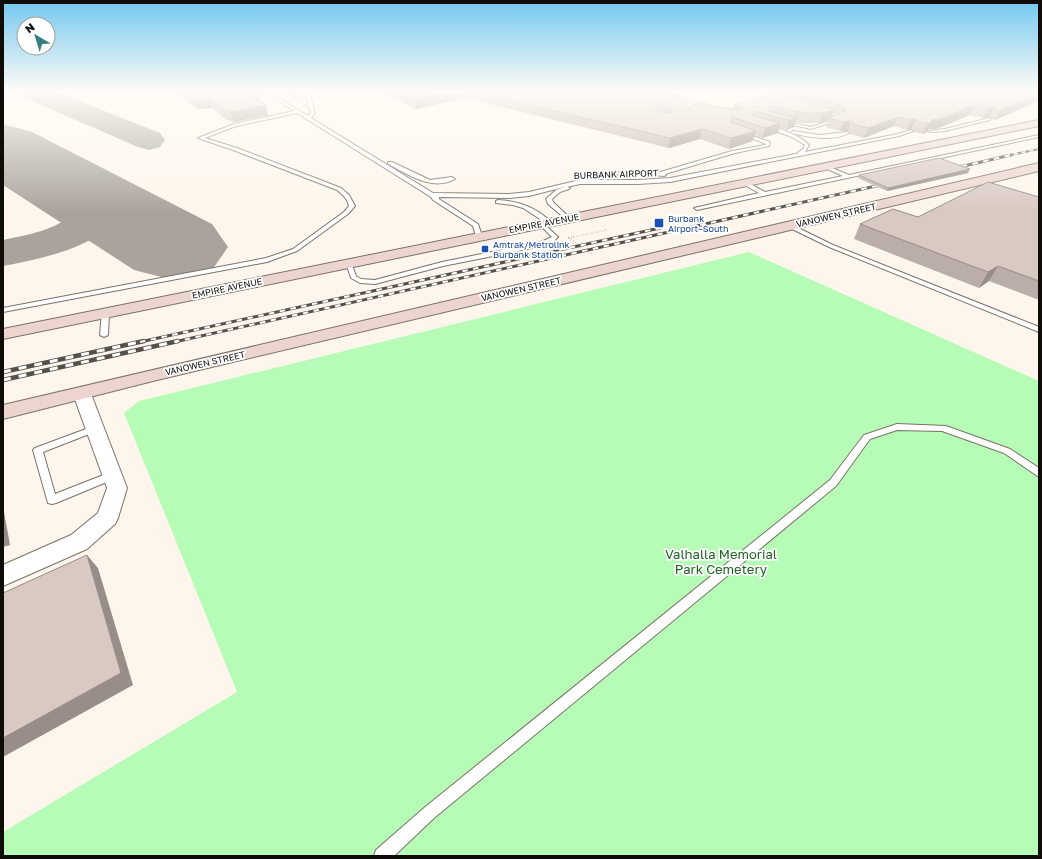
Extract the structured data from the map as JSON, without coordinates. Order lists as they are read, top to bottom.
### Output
{
  "streets": {
    "main road": ["VANOWEN STREET", "EMPIRE AVENUE"],
    "lane": ["BURBANK AIRPORT"]
  },
  "parks": ["Valhalla Memorial Park Cemetery"],
  "places": {
    "transit": ["Burbank Airport–South", "Amtrak/Metrolink Burbank Station"]
  },
  "north": "top left"
}
